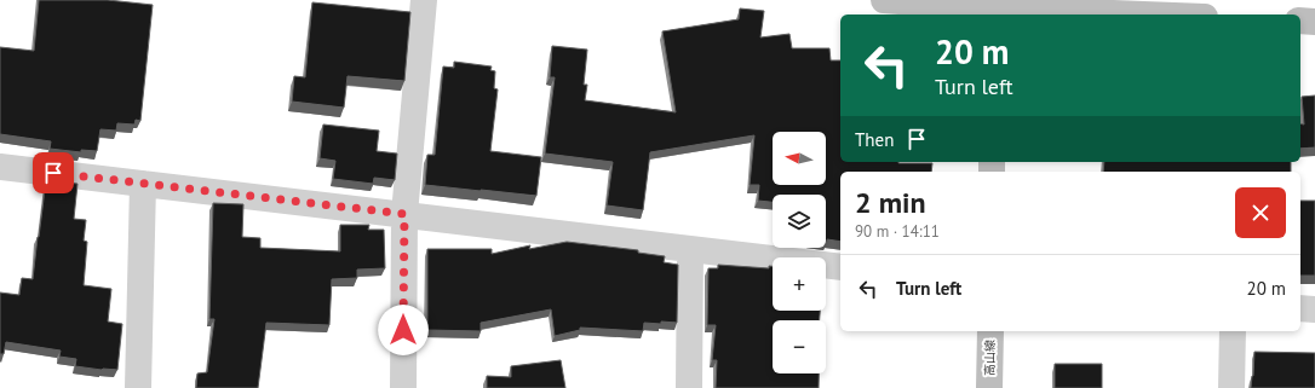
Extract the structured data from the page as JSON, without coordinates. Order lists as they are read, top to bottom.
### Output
{
  "streets": {
    "street": ["高山線"]
  },
  "north": "left",
  "page": {
    "turn": ["20 m", "Turn left"],
    "then": "Then",
    "map_buttons": ["+", "−"],
    "heading": ["2 min", "90 m · 14:11"],
    "list": [
      {
        "name": "Turn left",
        "value": "20 m"
      }
    ]
  }
}
